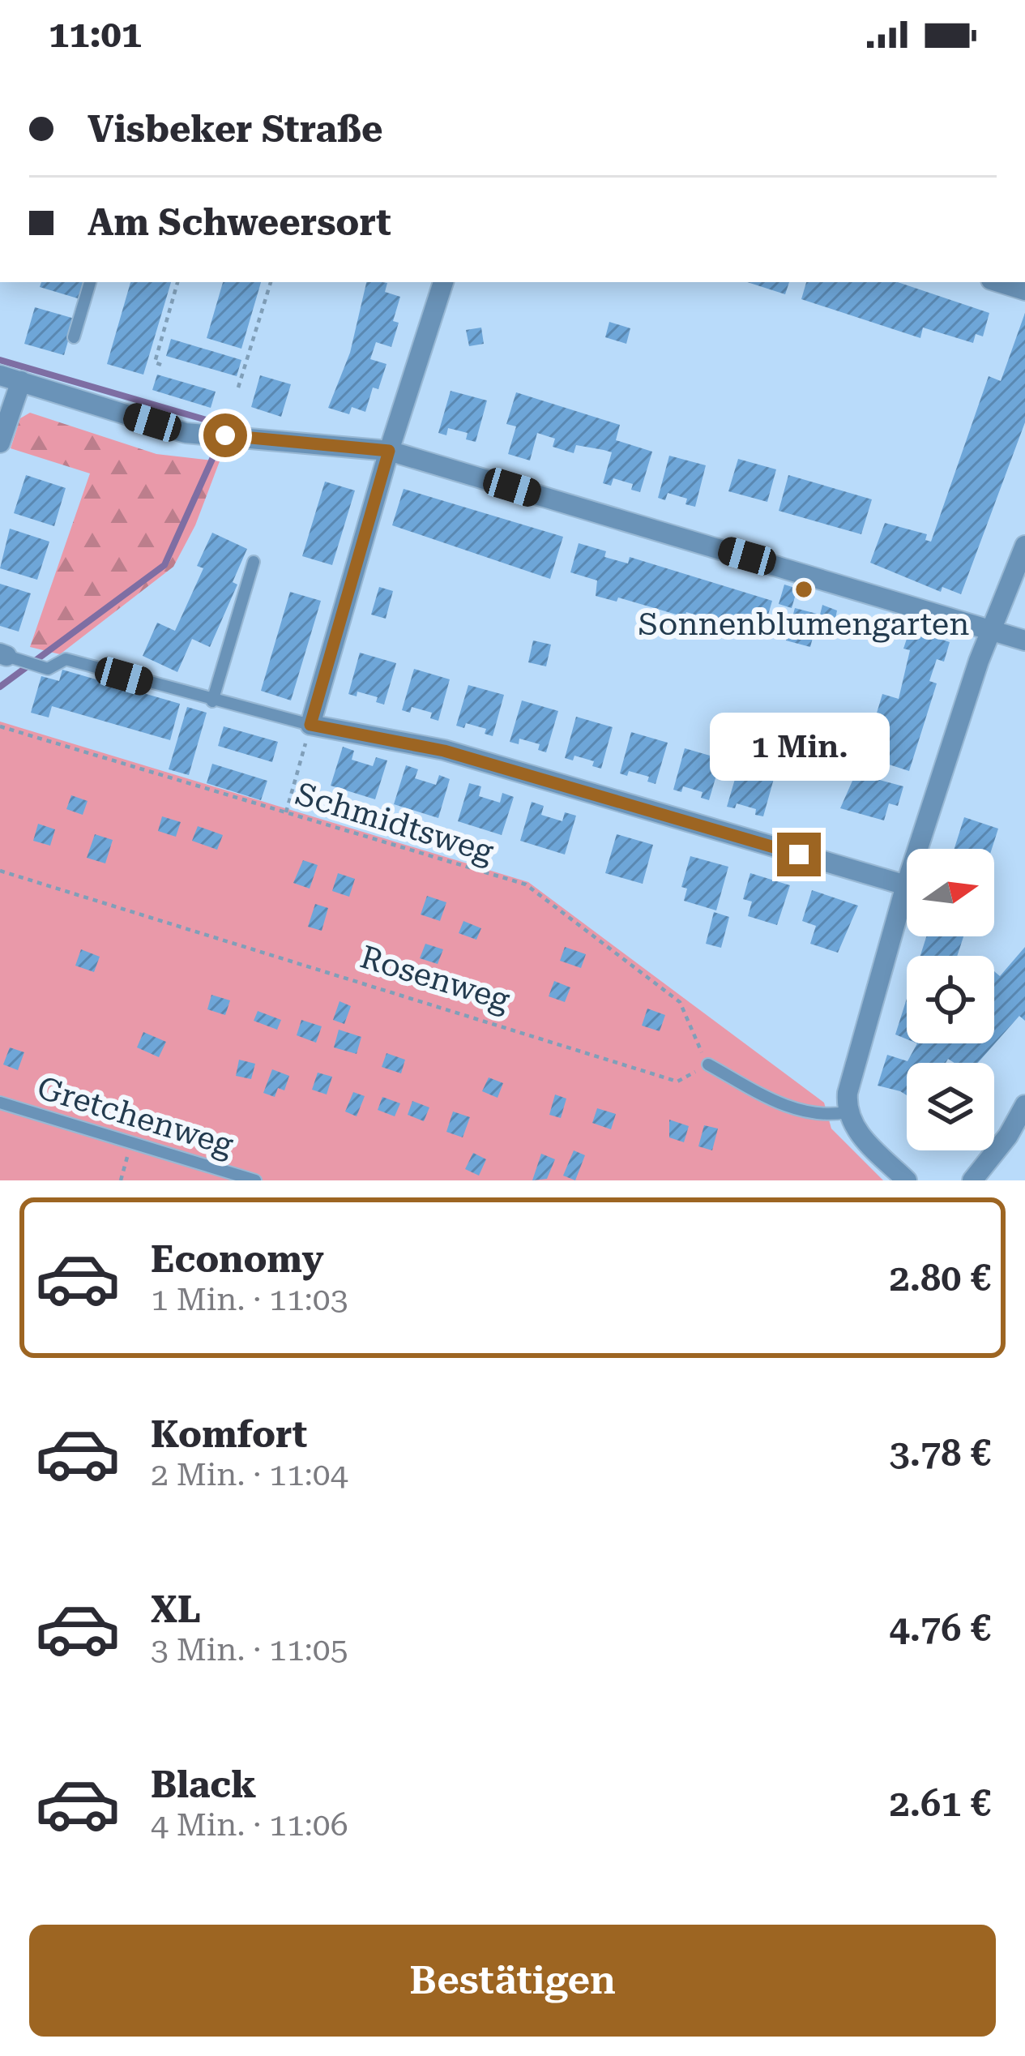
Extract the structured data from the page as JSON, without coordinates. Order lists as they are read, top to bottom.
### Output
{
  "streets": {
    "lane": ["Gretchenweg"],
    "path": ["Schmidtsweg", "Rosenweg"]
  },
  "crossings": [
    ["Schmidtsweg", "Rosenweg"]
  ],
  "places": ["Sonnenblumengarten"],
  "north": "right",
  "page": {
    "status": "11:01",
    "banner": ["Visbeker Straße", "Am Schweersort"],
    "bubble": "1 Min.",
    "list": [
      {
        "name": "Economy",
        "note": "1 Min. · 11:03",
        "value": "2.80 €"
      },
      {
        "name": "Komfort",
        "note": "2 Min. · 11:04",
        "value": "3.78 €"
      },
      {
        "name": "XL",
        "note": "3 Min. · 11:05",
        "value": "4.76 €"
      },
      {
        "name": "Black",
        "note": "4 Min. · 11:06",
        "value": "2.61 €"
      }
    ],
    "buttons": "Bestätigen"
  }
}
